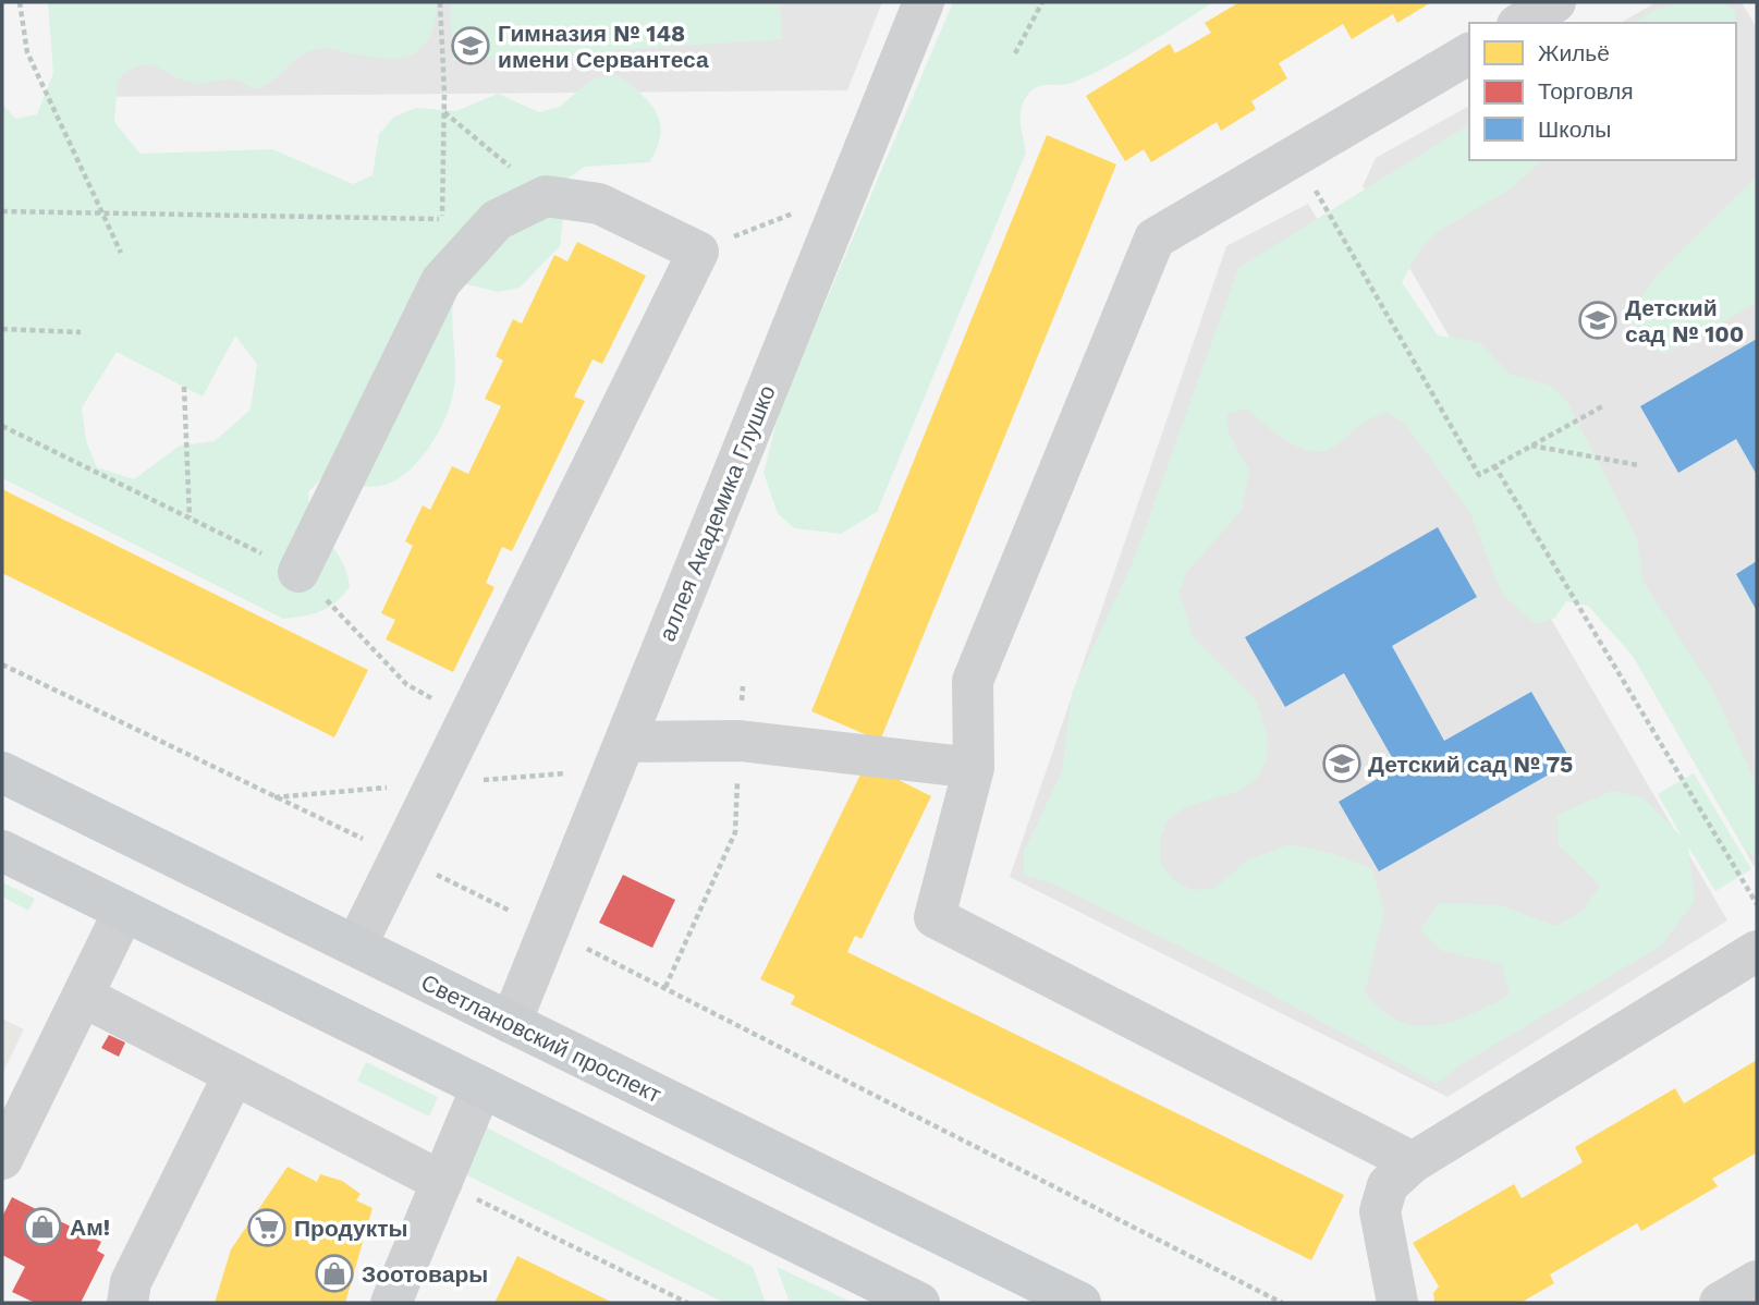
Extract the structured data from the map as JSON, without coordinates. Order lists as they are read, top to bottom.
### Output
{
  "streets": {
    "main road": ["Светлановский проспект"],
    "street": ["аллея Академика Глушко"]
  },
  "crossings": [
    ["аллея Академика Глушко", "Светлановский проспект"]
  ],
  "places": {
    "school or university": ["Гимназия № 148 имени Сервантеса", "Детский сад № 100", "Детский сад № 75"],
    "shop": ["Ам!", "Зоотовары"],
    "supermarket": ["Продукты"]
  },
  "legend": ["Жильё", "Торговля", "Школы"]
}
